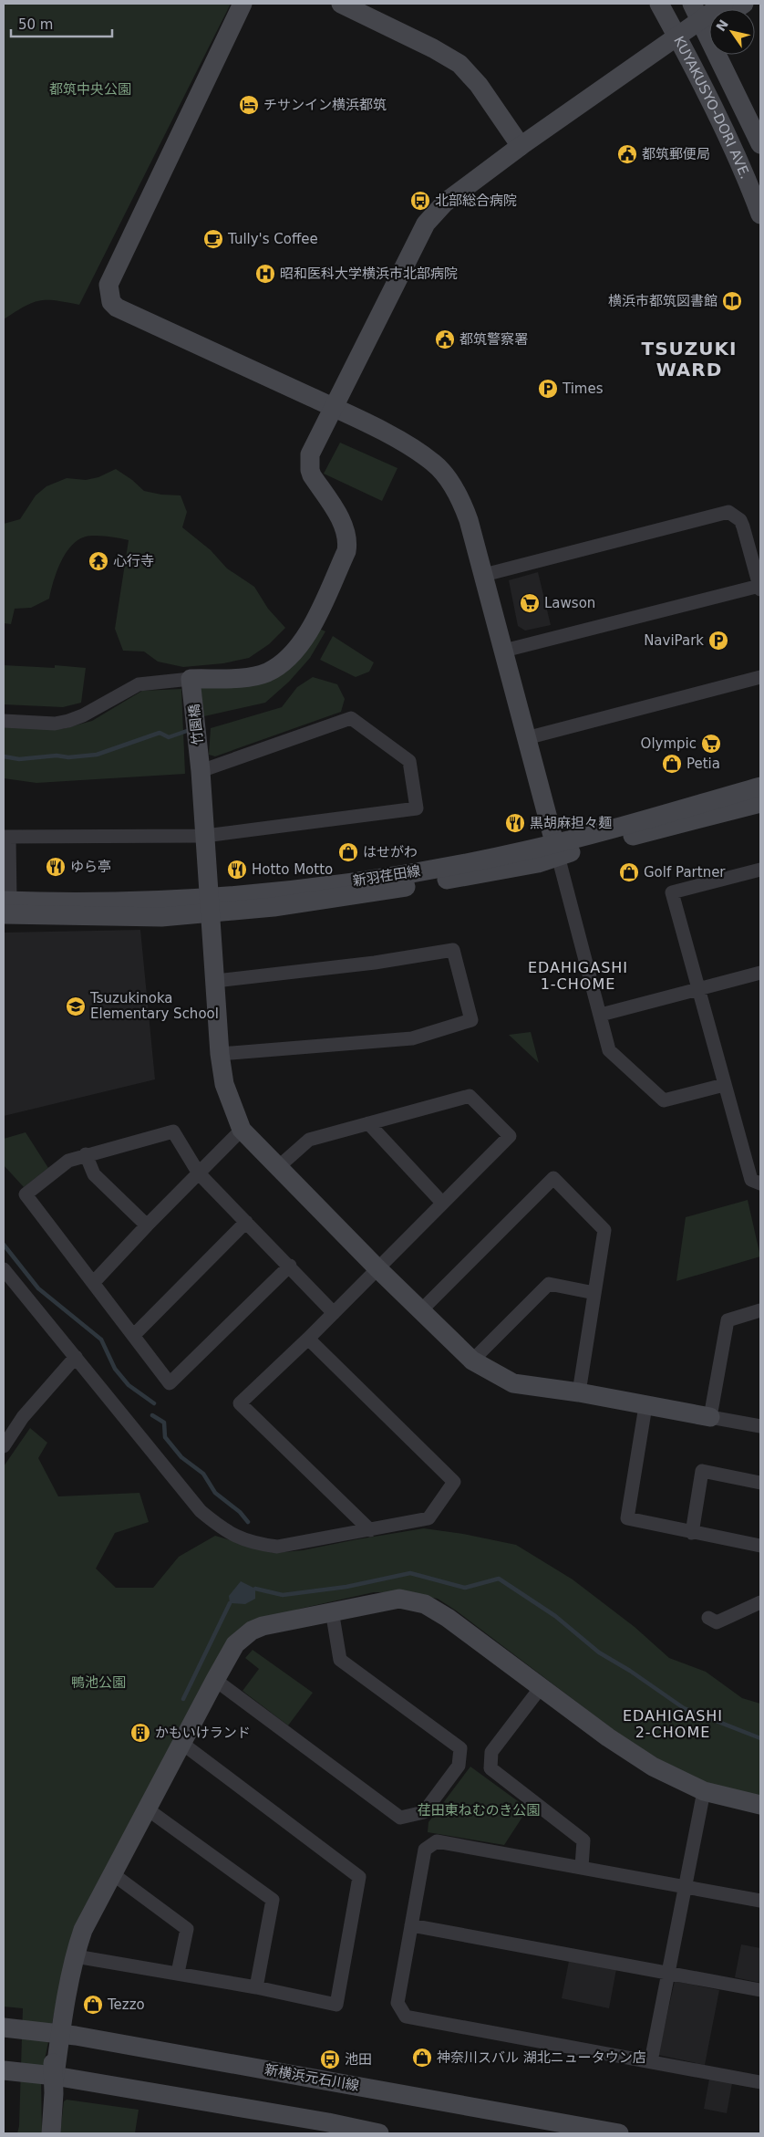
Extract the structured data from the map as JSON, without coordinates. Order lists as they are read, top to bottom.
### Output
{
  "streets": {
    "street": [
      "KUYAKUSYO-DORI AVE.",
      "竹園橋",
      "新羽荏田線",
      "新横浜元石川線"
    ]
  },
  "crossings": [
    ["竹園橋", "新羽荏田線"]
  ],
  "districts": ["TSUZUKI WARD", "EDAHIGASHI 1-CHOME", "EDAHIGASHI 2-CHOME"],
  "parks": ["都筑中央公園", "鴨池公園", "荏田東ねむのき公園"],
  "places": {
    "hotel": ["チサンイン横浜都筑"],
    "public building": ["都筑郵便局", "都筑警察署"],
    "bus stop": ["北部総合病院", "池田"],
    "cafe": ["Tully's Coffee"],
    "hospital": ["昭和医科大学横浜市北部病院"],
    "library": ["横浜市都筑図書館"],
    "parking": ["Times", "NaviPark"],
    "temple": ["心行寺"],
    "supermarket": ["Lawson", "Olympic"],
    "shop": [
      "Petia",
      "はせがわ",
      "Golf Partner",
      "Tezzo",
      "神奈川スバル 湖北ニュータウン店"
    ],
    "restaurant": ["黒胡麻担々麺", "ゆら亭", "Hotto Motto"],
    "school or university": ["Tsuzukinoka Elementary School"],
    "building": ["かもいけランド"]
  },
  "scale_bar": "50 m",
  "north": "top left"
}
